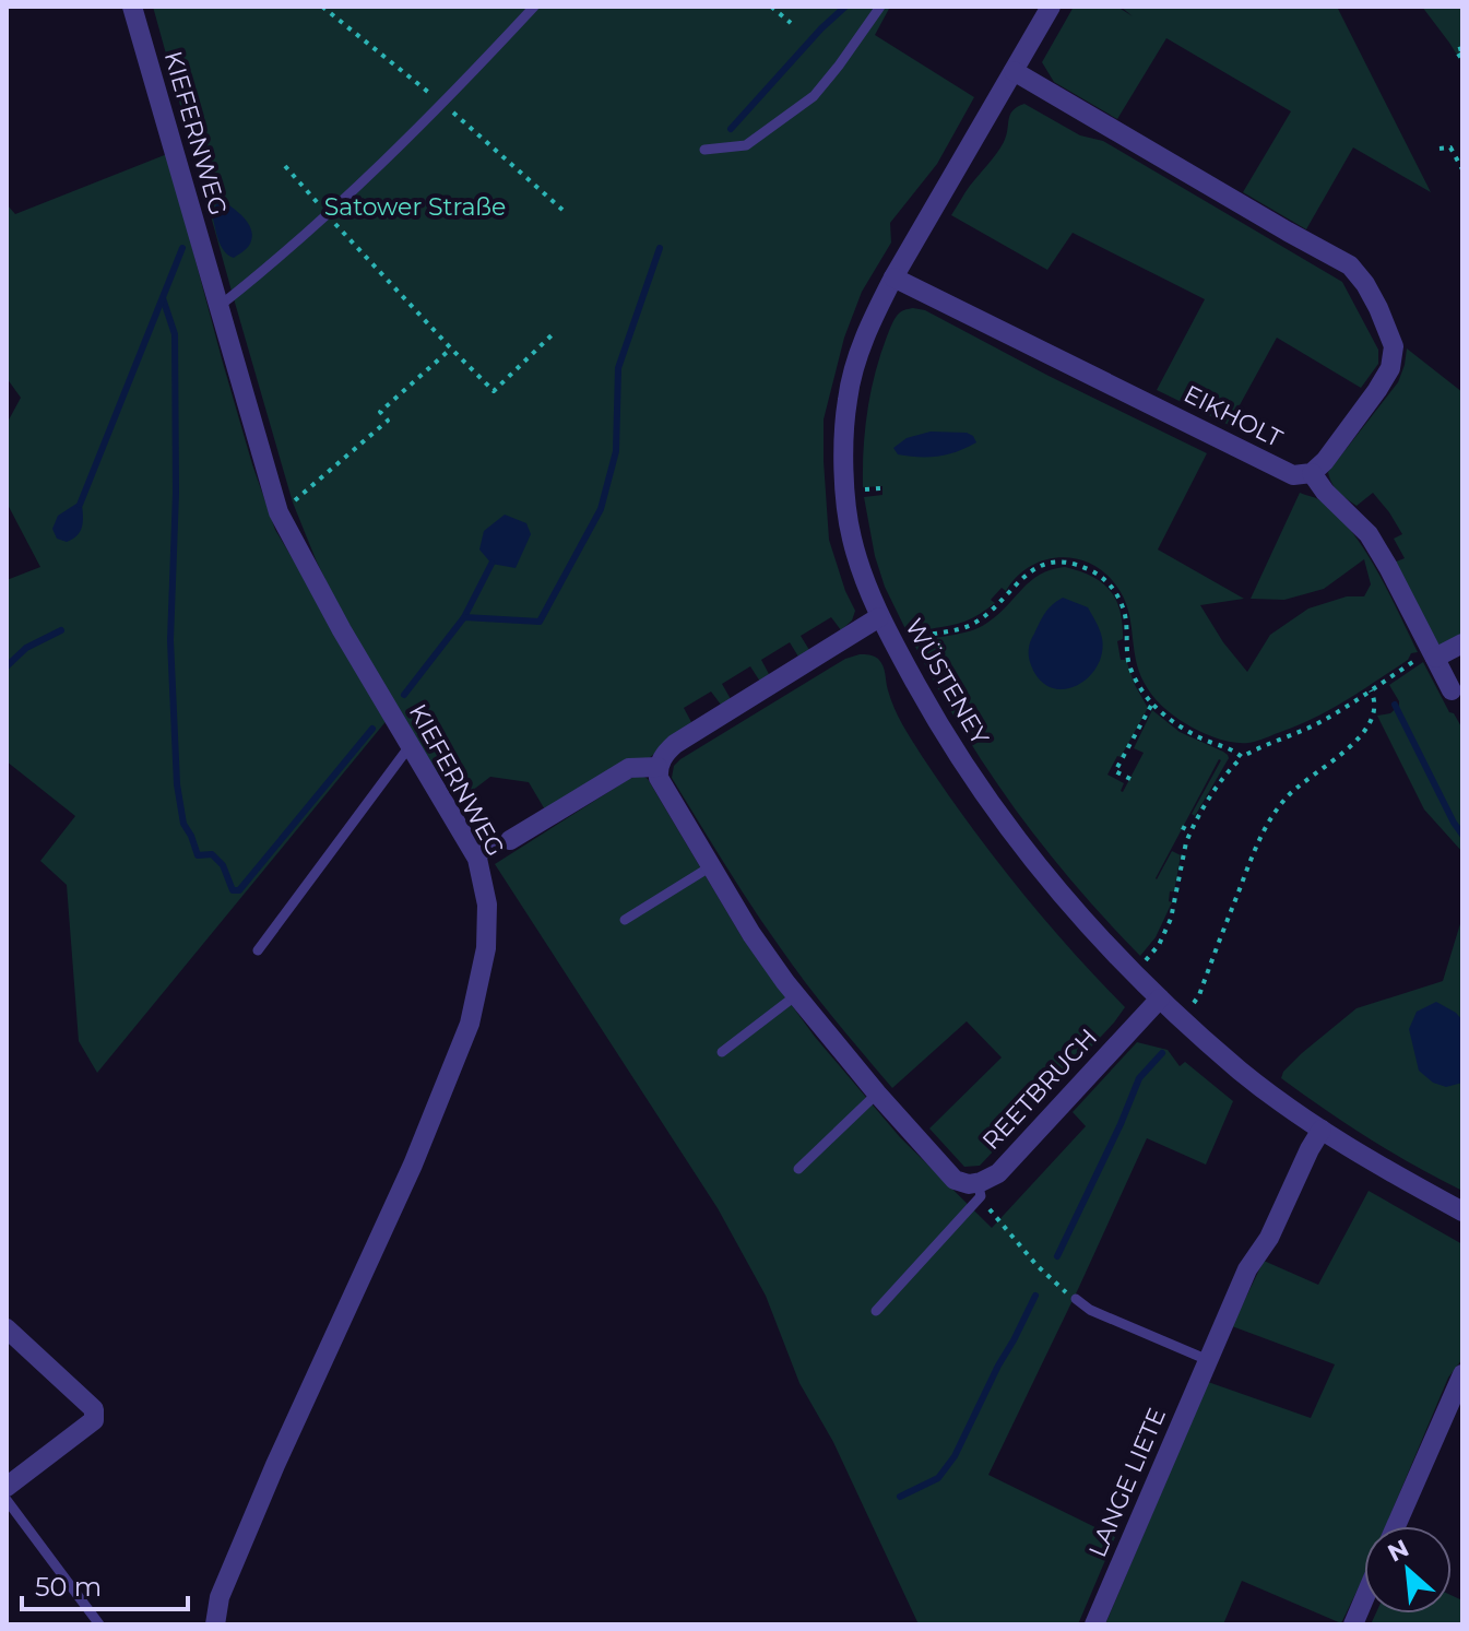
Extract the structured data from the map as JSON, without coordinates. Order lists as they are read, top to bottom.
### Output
{
  "streets": {
    "street": [
      "KIEFERNWEG",
      "EIKHOLT",
      "WÜSTENEY",
      "REETBRUCH",
      "LANGE LIETE"
    ]
  },
  "crossings": [
    ["EIKHOLT", "WÜSTENEY"],
    ["WÜSTENEY", "REETBRUCH"],
    ["WÜSTENEY", "LANGE LIETE"]
  ],
  "parks": ["Satower Straße"],
  "scale_bar": "50 m",
  "north": "top left"
}
